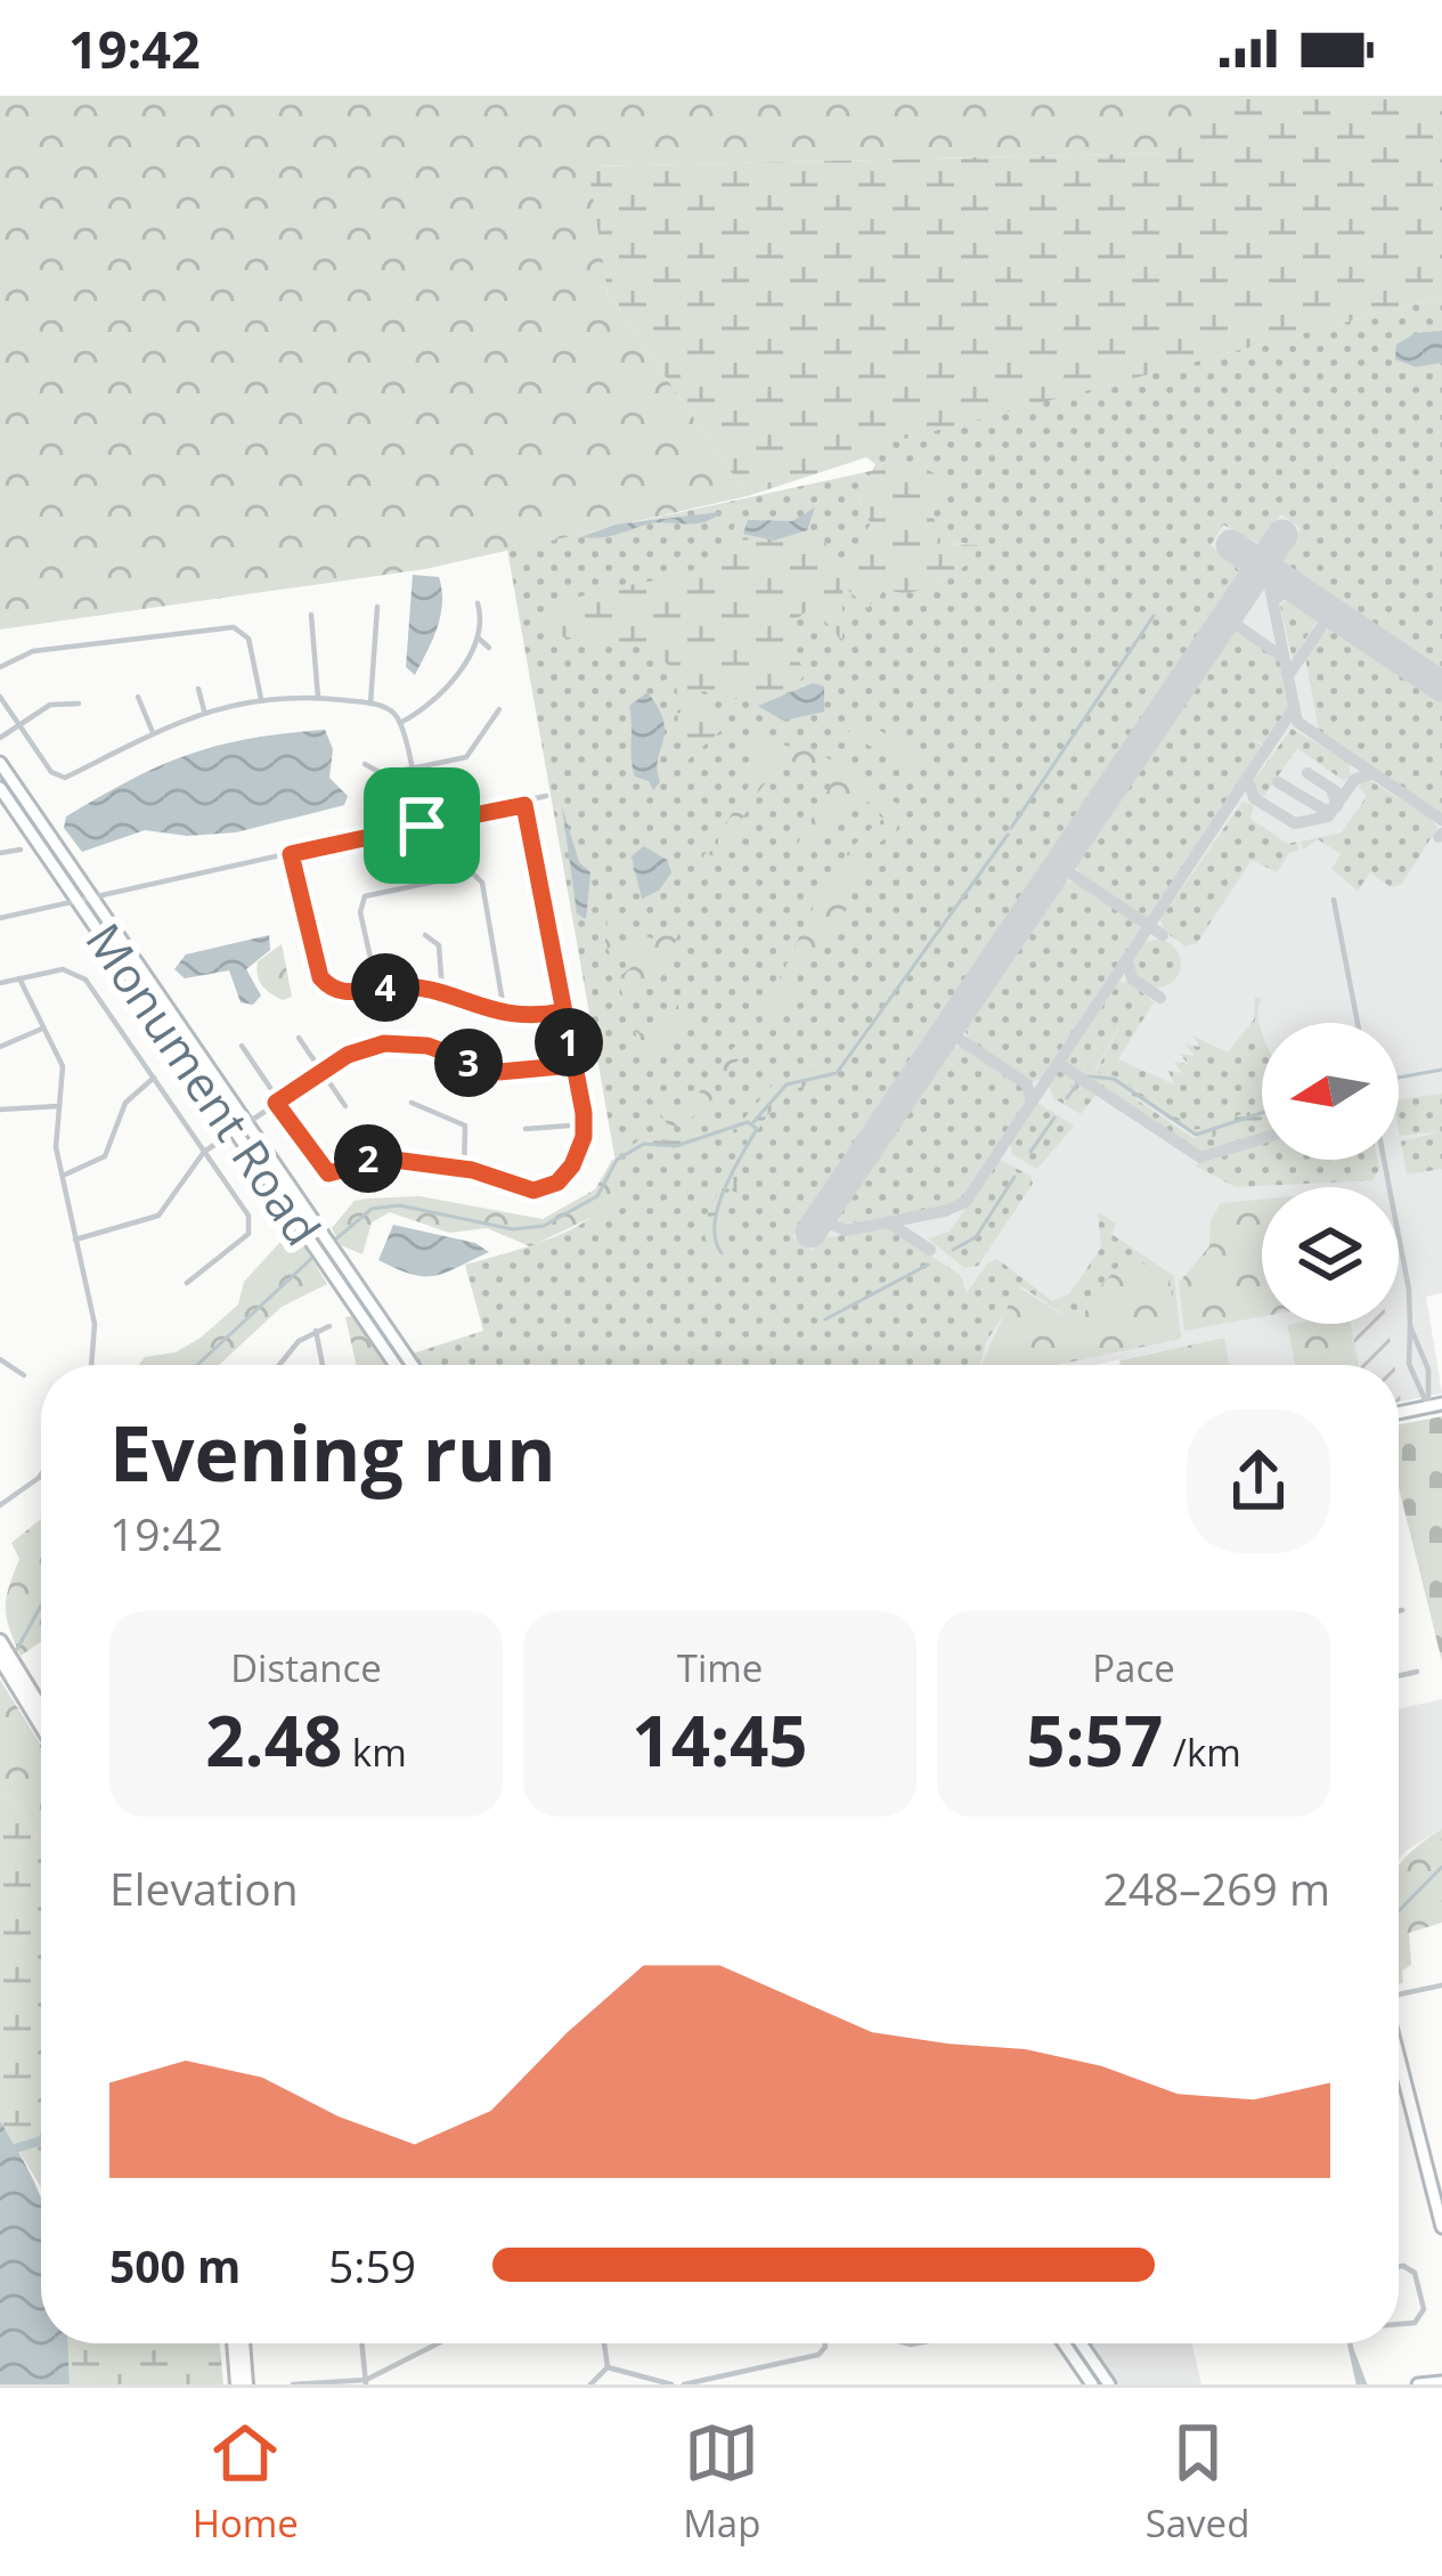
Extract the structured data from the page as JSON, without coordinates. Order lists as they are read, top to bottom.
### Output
{
  "streets": {
    "main road": ["Monument Road"]
  },
  "north": "left",
  "page": {
    "status": "19:42",
    "pins": [
      "4",
      "1",
      "3",
      "2"
    ],
    "heading": ["Evening run", "19:42"],
    "stats": [
      ["Distance", "2.48 km"],
      ["Time", "14:45"],
      ["Pace", "5:57 /km"]
    ],
    "chart": ["Elevation", "248–269 m"],
    "list": [
      {
        "name": "500 m",
        "note": "5:59"
      }
    ],
    "tabs": ["Home", "Map", "Saved"]
  }
}
